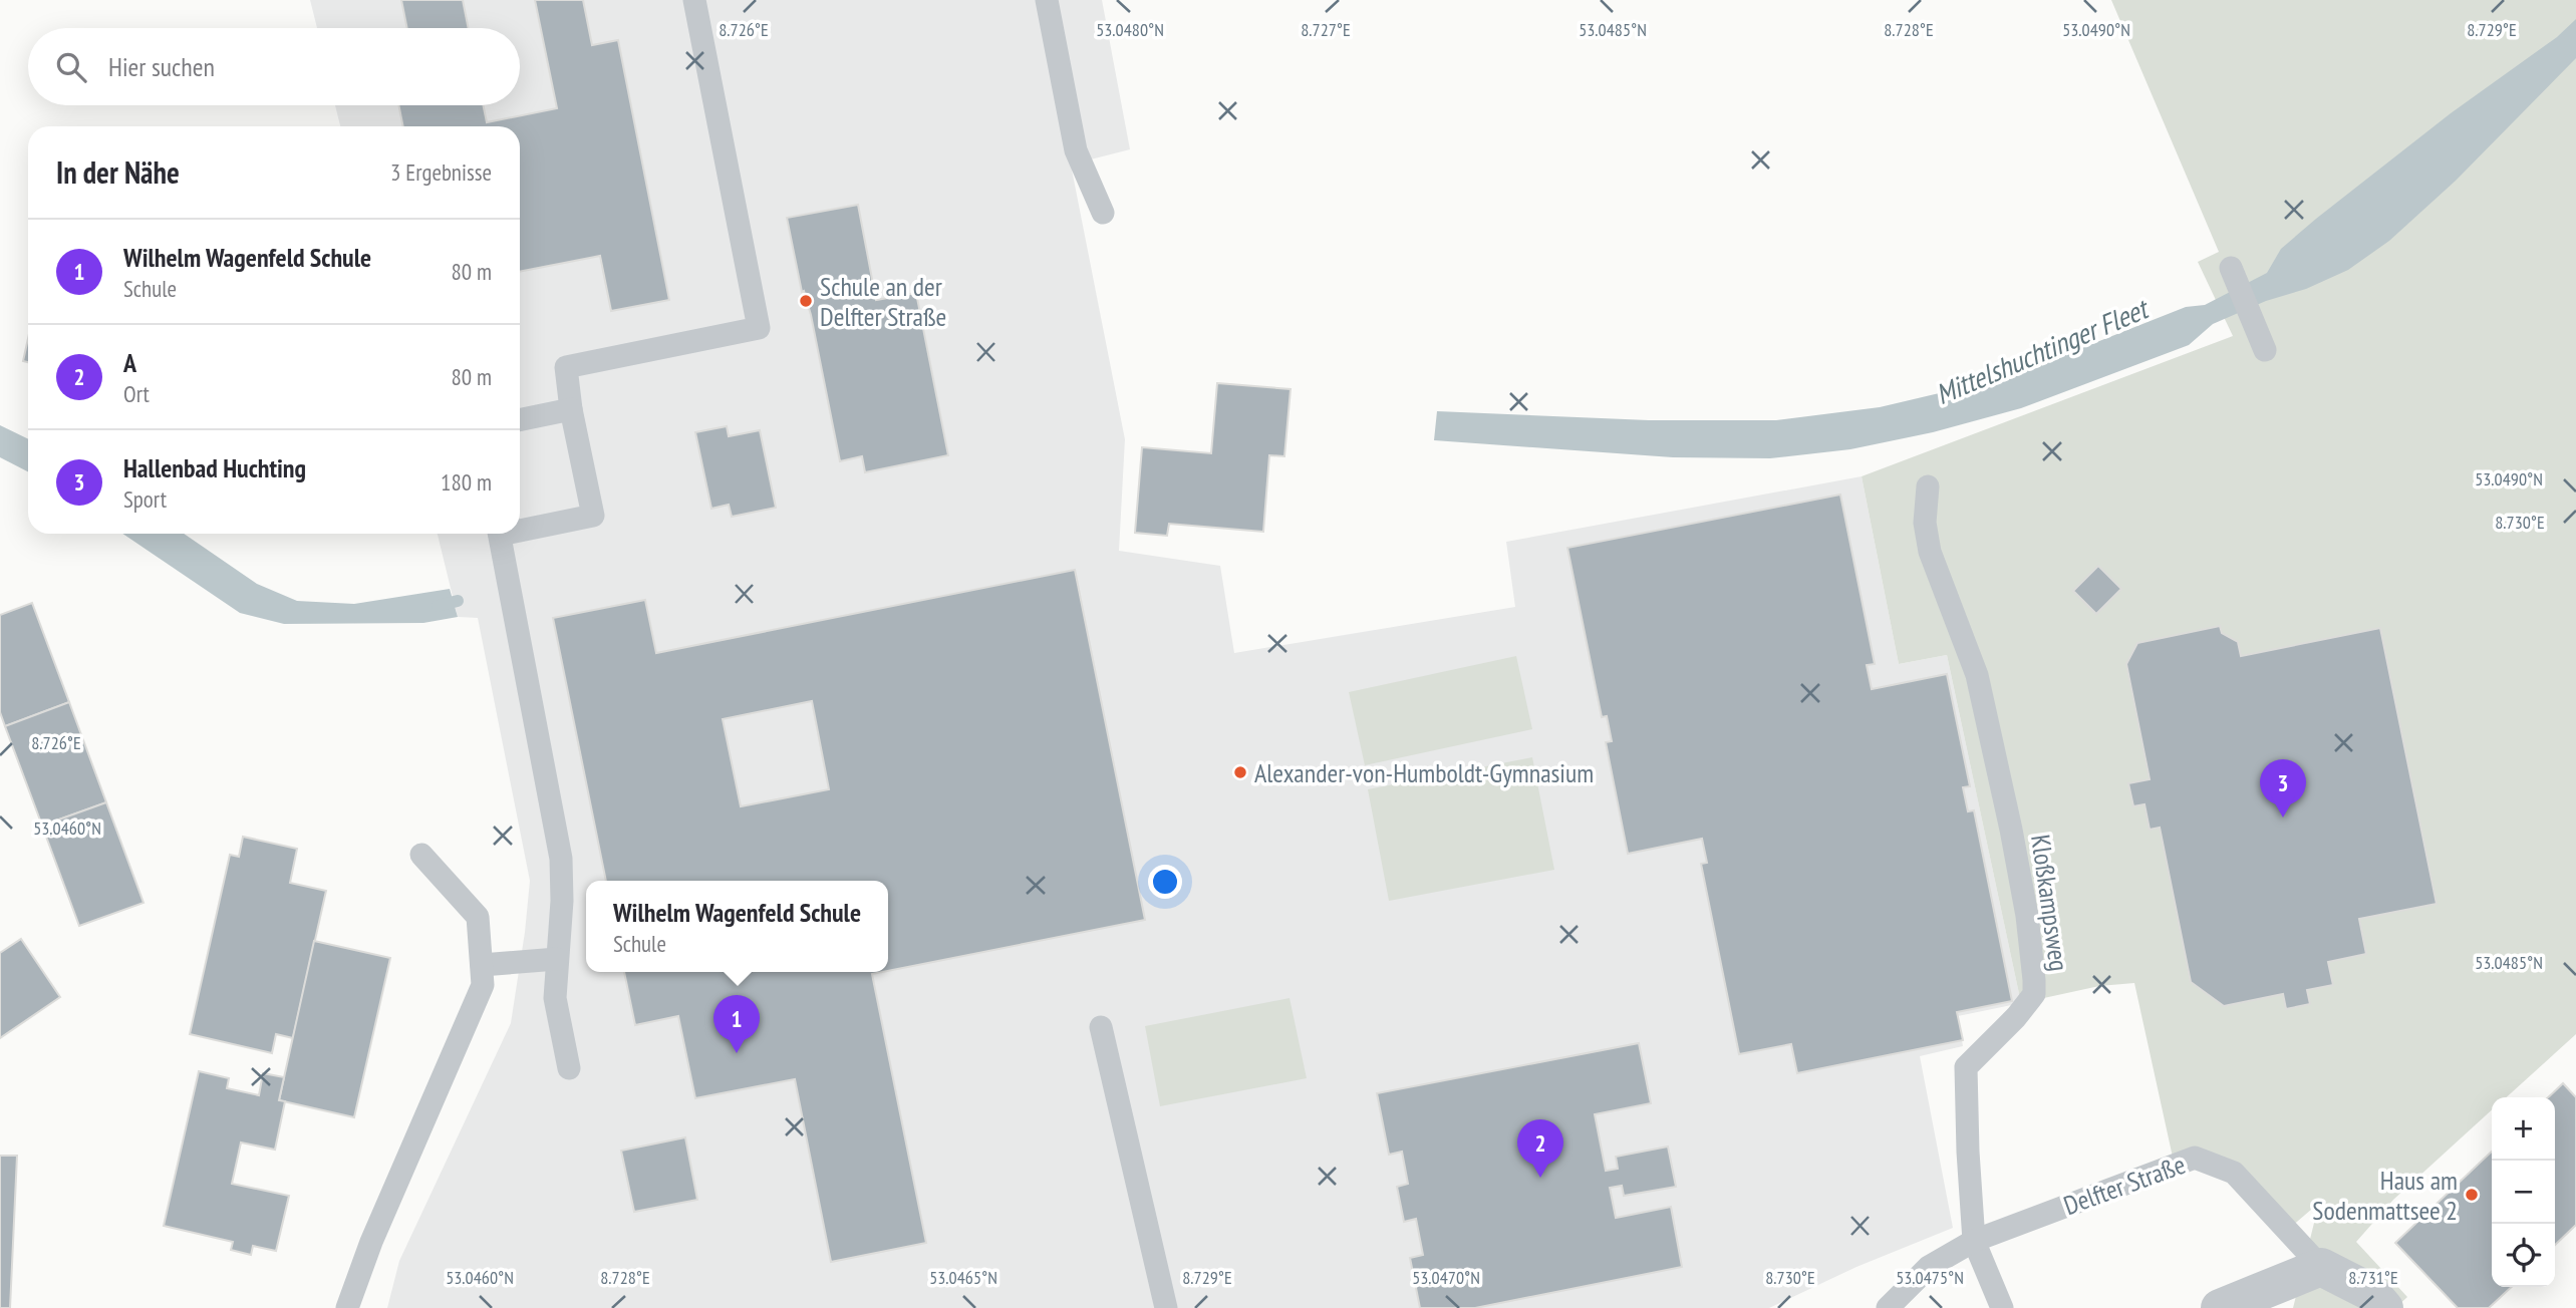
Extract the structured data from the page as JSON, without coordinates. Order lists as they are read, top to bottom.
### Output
{
  "streets": {
    "lane": ["Kloßkampsweg", "Delfter Straße"]
  },
  "crossings": [
    ["Kloßkampsweg", "Delfter Straße"]
  ],
  "water": ["Mittelshuchtinger Fleet"],
  "places": ["Schule an der Delfter Straße", "Alexander-von-Humboldt-Gymnasium", "Haus am Sodenmattsee 2"],
  "page": {
    "search": "Hier suchen",
    "heading": ["In der Nähe", "3 Ergebnisse"],
    "list": [
      {
        "mark": "1",
        "name": "Wilhelm Wagenfeld Schule",
        "note": "Schule",
        "value": "80 m"
      },
      {
        "mark": "2",
        "name": "A",
        "note": "Ort",
        "value": "80 m"
      },
      {
        "mark": "3",
        "name": "Hallenbad Huchting",
        "note": "Sport",
        "value": "180 m"
      }
    ],
    "pins": ["3", "1", "2"],
    "popup": ["Wilhelm Wagenfeld Schule", "Schule"],
    "map_buttons": ["+", "−"]
  },
  "coordinates": [
    "8.726°E",
    "53.0480°N",
    "8.727°E",
    "53.0485°N",
    "8.728°E",
    "53.0490°N",
    "8.729°E",
    "8.730°E",
    "53.0460°N",
    "53.0475°N",
    "53.0465°N",
    "53.0470°N",
    "8.731°E"
  ]
}
